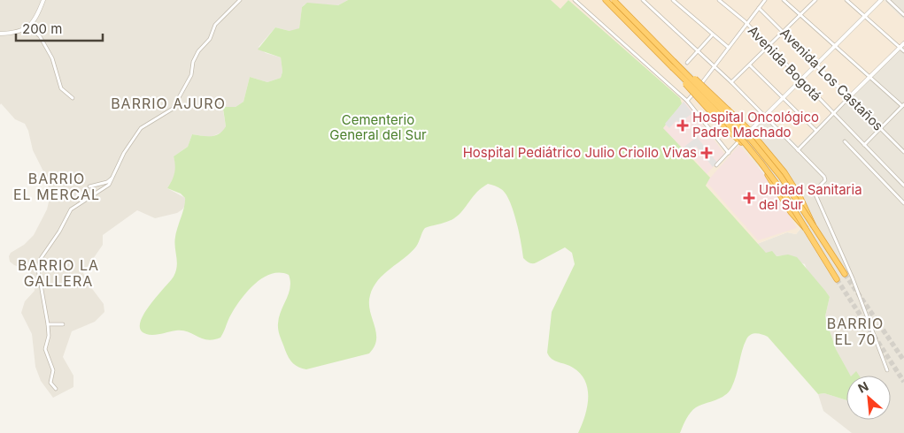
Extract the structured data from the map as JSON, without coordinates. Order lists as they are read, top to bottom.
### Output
{
  "streets": {
    "street": ["Avenida Bogotá", "Avenida Los Castaños"]
  },
  "districts": [
    "BARRIO AJURO",
    "BARRIO EL MERCAL",
    "BARRIO LA GALLERA",
    "BARRIO EL 70"
  ],
  "parks": ["Cementerio General del Sur"],
  "places": {
    "health": ["Hospital Oncológico Padre Machado", "Hospital Pediátrico Julio Criollo Vivas", "Unidad Sanitaria del Sur"]
  },
  "scale_bar": "200 m",
  "north": "top left"
}
